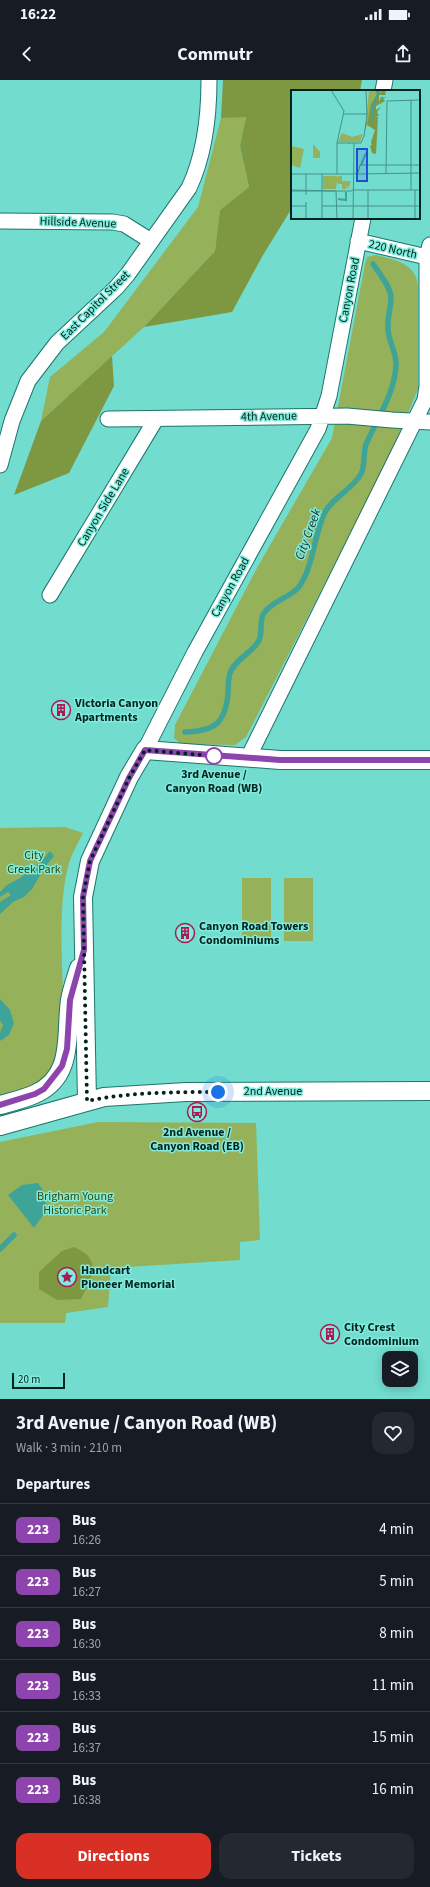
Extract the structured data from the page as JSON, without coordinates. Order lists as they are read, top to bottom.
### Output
{
  "streets": {
    "street": [
      "Hillside Avenue",
      "220 North",
      "Canyon Road",
      "East Capitol Street",
      "4th Avenue",
      "Canyon Side Lane",
      "2nd Avenue"
    ]
  },
  "crossings": [
    ["Hillside Avenue", "East Capitol Street"],
    ["220 North", "Canyon Road"],
    ["Canyon Road", "4th Avenue"],
    ["Canyon Road", "2nd Avenue"],
    ["4th Avenue", "Canyon Side Lane"]
  ],
  "water": ["City Creek"],
  "parks": ["City Creek Park", "Brigham Young Historic Park"],
  "places": {
    "building": ["Victoria Canyon Apartments", "Canyon Road Towers Condominiums", "City Crest Condominium"],
    "other": ["3rd Avenue / Canyon Road (WB)"],
    "bus stop": ["2nd Avenue / Canyon Road (EB)"],
    "place": ["Handcart Pioneer Memorial"]
  },
  "lines": ["bus line 223"],
  "scale_bar": "20 m",
  "page": {
    "status": "16:22",
    "header": "Commutr",
    "scale": "20 m",
    "heading": [
      ["3rd Avenue / Canyon Road (WB)", "Walk · 3 min · 210 m"],
      "Departures"
    ],
    "list": [
      {
        "mark": "223",
        "name": "Bus",
        "note": "16:26",
        "value": "4 min"
      },
      {
        "mark": "223",
        "name": "Bus",
        "note": "16:27",
        "value": "5 min"
      },
      {
        "mark": "223",
        "name": "Bus",
        "note": "16:30",
        "value": "8 min"
      },
      {
        "mark": "223",
        "name": "Bus",
        "note": "16:33",
        "value": "11 min"
      },
      {
        "mark": "223",
        "name": "Bus",
        "note": "16:37",
        "value": "15 min"
      },
      {
        "mark": "223",
        "name": "Bus",
        "note": "16:38",
        "value": "16 min"
      }
    ],
    "buttons": ["Directions", "Tickets"]
  }
}
